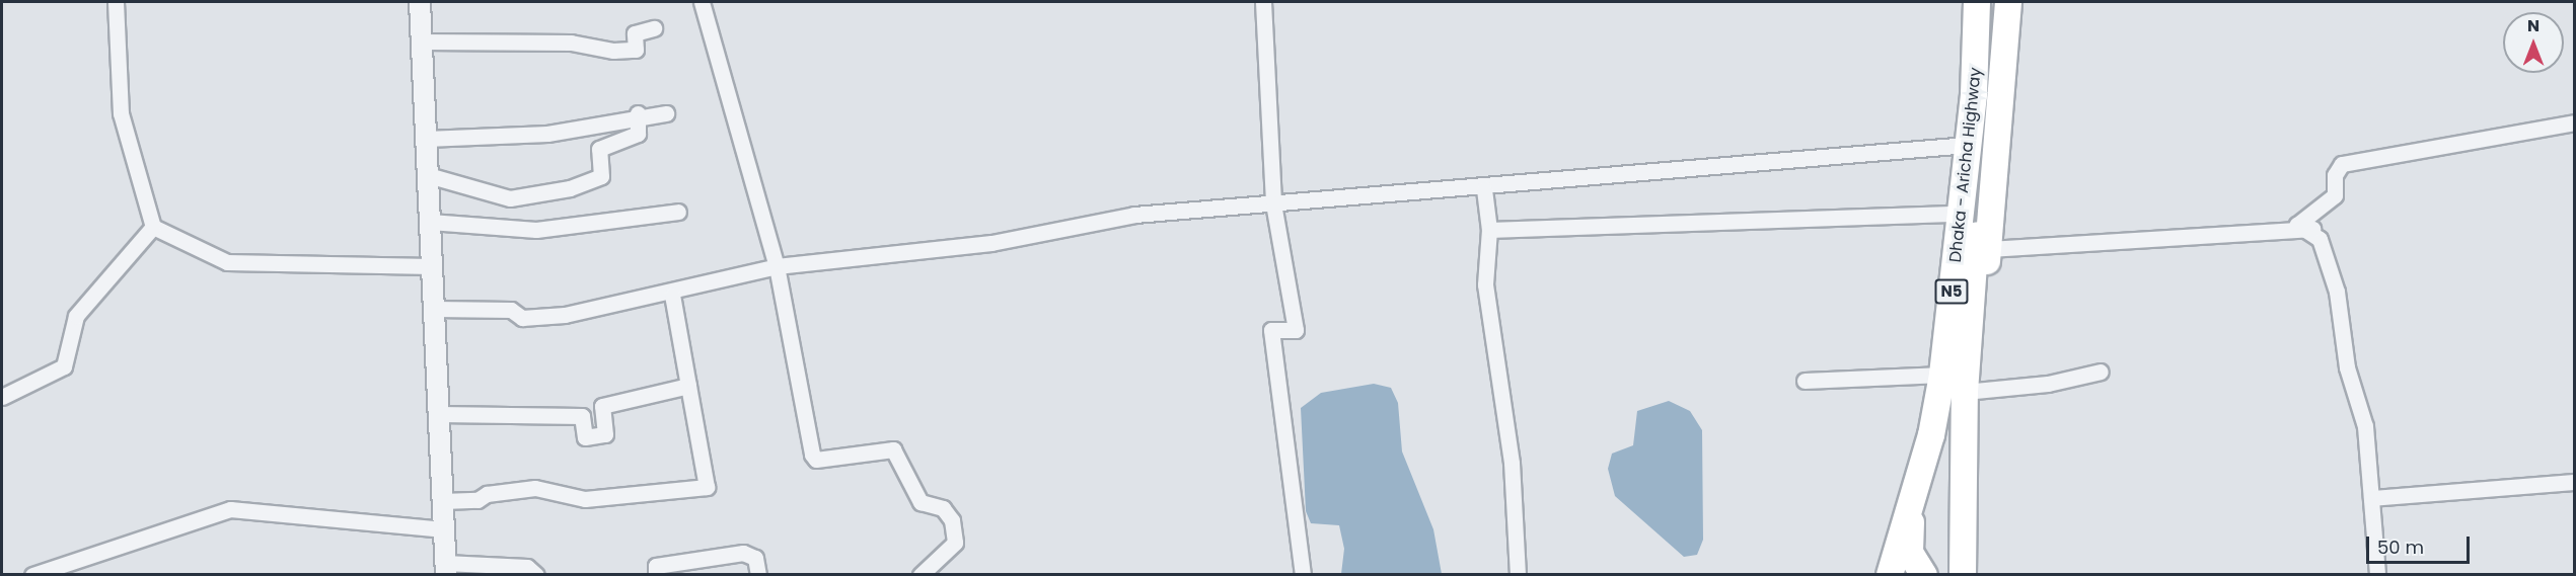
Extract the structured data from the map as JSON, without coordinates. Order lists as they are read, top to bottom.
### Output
{
  "streets": {
    "highway": ["Dhaka - Aricha Highway", "N5"]
  },
  "scale_bar": "50 m",
  "north": "top"
}
